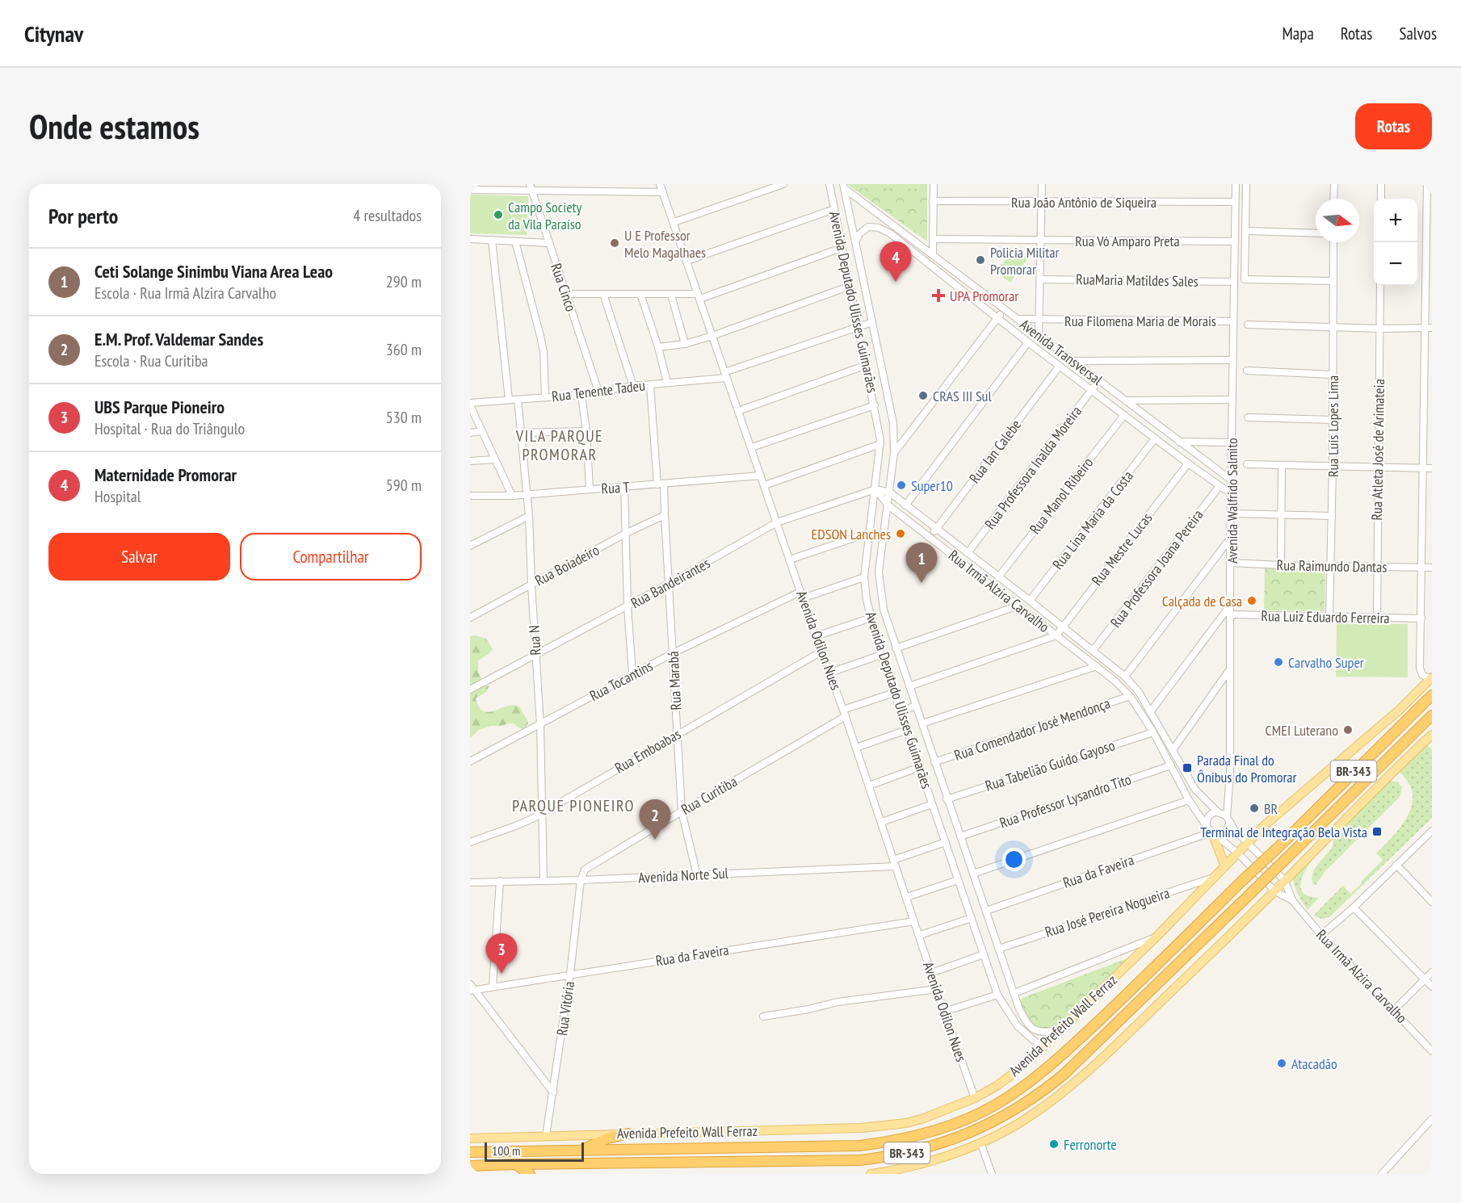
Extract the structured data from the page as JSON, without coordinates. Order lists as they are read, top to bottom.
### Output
{
  "streets": {
    "highway": ["BR-343", "Avenida Prefeito Wall Ferraz"],
    "street": [
      "Rua João Antônio de Siqueira",
      "Rua Vó Amparo Preta",
      "RuaMaria Matildes Sales",
      "Rua Cinco",
      "Avenida Deputado Ulisses Guimarães",
      "Rua Filomena Maria de Morais",
      "Avenida Transversal",
      "Rua Tenente Tadeu",
      "Rua Luís Lopes Lima",
      "Rua Atleta José de Arimateia",
      "Rua Ian Calebe",
      "Rua Professora Inalda Moreira",
      "Rua T",
      "Rua Manol Ribeiro",
      "Avenida Walfrido Salmito",
      "Rua Lina Maria da Costa",
      "Rua Mestre Lucas",
      "Rua Boiadeiro",
      "Rua Raimundo Dantas",
      "Rua Professora Joana Pereira",
      "Rua Bandeirantes",
      "Rua Irmã Alzira Carvalho",
      "Rua Luiz Eduardo Ferreira",
      "Rua N",
      "Avenida Odilon Nues",
      "Rua Tocantins",
      "Rua Marabá",
      "Rua Comendador José Mendonça",
      "Rua Emboabas",
      "Rua Tabelião Guido Gayoso",
      "Rua Curitiba",
      "Rua Professor Lysandro Tito",
      "Rua da Faveira",
      "Avenida Norte Sul",
      "Rua José Pereira Nogueira",
      "Rua Vitória"
    ]
  },
  "crossings": [
    ["Rua João Antônio de Siqueira", "Avenida Walfrido Salmito"],
    ["Rua Vó Amparo Preta", "Avenida Walfrido Salmito"],
    ["RuaMaria Matildes Sales", "Avenida Walfrido Salmito"],
    ["Rua Cinco", "Rua Tenente Tadeu"],
    ["Avenida Deputado Ulisses Guimarães", "Avenida Transversal"],
    ["Avenida Deputado Ulisses Guimarães", "Rua Tenente Tadeu"],
    ["Avenida Deputado Ulisses Guimarães", "Rua Bandeirantes"],
    ["Avenida Deputado Ulisses Guimarães", "Rua Irmã Alzira Carvalho"],
    ["Avenida Deputado Ulisses Guimarães", "Rua Tocantins"],
    ["Avenida Deputado Ulisses Guimarães", "Rua Comendador José Mendonça"],
    ["Avenida Deputado Ulisses Guimarães", "Rua Tabelião Guido Gayoso"],
    ["Avenida Deputado Ulisses Guimarães", "Rua Curitiba"],
    ["Avenida Deputado Ulisses Guimarães", "Rua Professor Lysandro Tito"],
    ["Avenida Deputado Ulisses Guimarães", "Rua da Faveira"],
    ["Avenida Deputado Ulisses Guimarães", "Avenida Norte Sul"],
    ["Avenida Deputado Ulisses Guimarães", "Rua José Pereira Nogueira"],
    ["Avenida Deputado Ulisses Guimarães", "Avenida Prefeito Wall Ferraz"],
    ["Rua Filomena Maria de Morais", "Avenida Transversal"],
    ["Rua Filomena Maria de Morais", "Avenida Walfrido Salmito"],
    ["Avenida Transversal", "Rua Ian Calebe"],
    ["Avenida Transversal", "Rua Professora Inalda Moreira"],
    ["Avenida Transversal", "Rua Manol Ribeiro"],
    ["Avenida Transversal", "Avenida Walfrido Salmito"],
    ["Avenida Transversal", "Rua Lina Maria da Costa"],
    ["Avenida Transversal", "Rua Mestre Lucas"],
    ["Avenida Transversal", "Rua Professora Joana Pereira"],
    ["Rua Tenente Tadeu", "Rua N"],
    ["Rua Tenente Tadeu", "Avenida Odilon Nues"],
    ["Rua Tenente Tadeu", "Rua Marabá"],
    ["Rua Luís Lopes Lima", "Rua Raimundo Dantas"],
    ["Rua Luís Lopes Lima", "Rua Luiz Eduardo Ferreira"],
    ["Rua Atleta José de Arimateia", "Rua Raimundo Dantas"],
    ["Rua Atleta José de Arimateia", "Rua Luiz Eduardo Ferreira"],
    ["Rua Ian Calebe", "Rua Irmã Alzira Carvalho"],
    ["Rua Professora Inalda Moreira", "Rua Irmã Alzira Carvalho"],
    ["Rua T", "Rua N"],
    ["Rua T", "Avenida Odilon Nues"],
    ["Rua T", "Rua Marabá"],
    ["Rua Manol Ribeiro", "Rua Irmã Alzira Carvalho"],
    ["Avenida Walfrido Salmito", "Rua Raimundo Dantas"],
    ["Avenida Walfrido Salmito", "Rua Irmã Alzira Carvalho"],
    ["Avenida Walfrido Salmito", "Rua Luiz Eduardo Ferreira"],
    ["Avenida Walfrido Salmito", "Rua da Faveira"],
    ["Rua Lina Maria da Costa", "Rua Irmã Alzira Carvalho"],
    ["Rua Mestre Lucas", "Rua Irmã Alzira Carvalho"],
    ["Rua Boiadeiro", "Rua N"],
    ["Rua Boiadeiro", "Rua Marabá"],
    ["Rua Professora Joana Pereira", "Rua Irmã Alzira Carvalho"],
    ["Rua Bandeirantes", "Rua Irmã Alzira Carvalho"],
    ["Rua Bandeirantes", "Rua N"],
    ["Rua Bandeirantes", "Avenida Odilon Nues"],
    ["Rua Bandeirantes", "Rua Marabá"],
    ["Rua Irmã Alzira Carvalho", "Rua Comendador José Mendonça"],
    ["Rua Irmã Alzira Carvalho", "Rua Tabelião Guido Gayoso"],
    ["Rua Irmã Alzira Carvalho", "Rua Professor Lysandro Tito"],
    ["Rua Irmã Alzira Carvalho", "Rua da Faveira"],
    ["Rua Irmã Alzira Carvalho", "Avenida Prefeito Wall Ferraz"],
    ["Rua N", "Rua Tocantins"],
    ["Rua N", "Rua Emboabas"],
    ["Rua N", "Avenida Norte Sul"],
    ["Avenida Odilon Nues", "Rua Tocantins"],
    ["Avenida Odilon Nues", "Rua Emboabas"],
    ["Avenida Odilon Nues", "Rua Curitiba"],
    ["Avenida Odilon Nues", "Rua da Faveira"],
    ["Avenida Odilon Nues", "Avenida Norte Sul"],
    ["Avenida Odilon Nues", "Avenida Prefeito Wall Ferraz"],
    ["Rua Tocantins", "Rua Marabá"],
    ["Rua Marabá", "Rua Emboabas"],
    ["Rua Marabá", "Rua Curitiba"],
    ["Rua Marabá", "Avenida Norte Sul"],
    ["Rua Curitiba", "Avenida Norte Sul"],
    ["Rua Curitiba", "Rua Vitória"],
    ["Rua da Faveira", "Rua Vitória"],
    ["Avenida Norte Sul", "Rua Vitória"],
    ["Rua José Pereira Nogueira", "Avenida Prefeito Wall Ferraz"],
    ["Rua Vitória", "Avenida Prefeito Wall Ferraz"]
  ],
  "districts": ["VILA PARQUE PROMORAR", "PARQUE PIONEIRO"],
  "places": {
    "other": [
      "Campo Society da Vila Paraíso",
      "U E Professor Melo Magalhaes",
      "Policia Militar Promorar",
      "CRAS III Sul",
      "Super10",
      "EDSON Lanches",
      "Calçada de Casa",
      "Carvalho Super",
      "CMEI Luterano",
      "BR",
      "Atacadão",
      "Ferronorte"
    ],
    "health": ["UPA Promorar"],
    "transit": ["Parada Final do Ônibus do Promorar", "Terminal de Integração Bela Vista"]
  },
  "scale_bar": "100 m",
  "north": "right",
  "page": {
    "header": "Citynav",
    "nav": ["Mapa", "Rotas", "Salvos"],
    "buttons": [
      "Rotas",
      ["Salvar", "Compartilhar"]
    ],
    "title": "Onde estamos",
    "heading": ["Por perto", "4 resultados"],
    "map_buttons": ["+", "−"],
    "pins": [
      "4",
      "1",
      "2",
      "3"
    ],
    "list": [
      {
        "mark": "1",
        "name": "Ceti Solange Sinimbu Viana Area Leao",
        "note": "Escola · Rua Irmã Alzira Carvalho",
        "value": "290 m"
      },
      {
        "mark": "2",
        "name": "E.M. Prof. Valdemar Sandes",
        "note": "Escola · Rua Curitiba",
        "value": "360 m"
      },
      {
        "mark": "3",
        "name": "UBS Parque Pioneiro",
        "note": "Hospital · Rua do Triângulo",
        "value": "530 m"
      },
      {
        "mark": "4",
        "name": "Maternidade Promorar",
        "note": "Hospital",
        "value": "590 m"
      }
    ],
    "scale": "100 m"
  }
}
